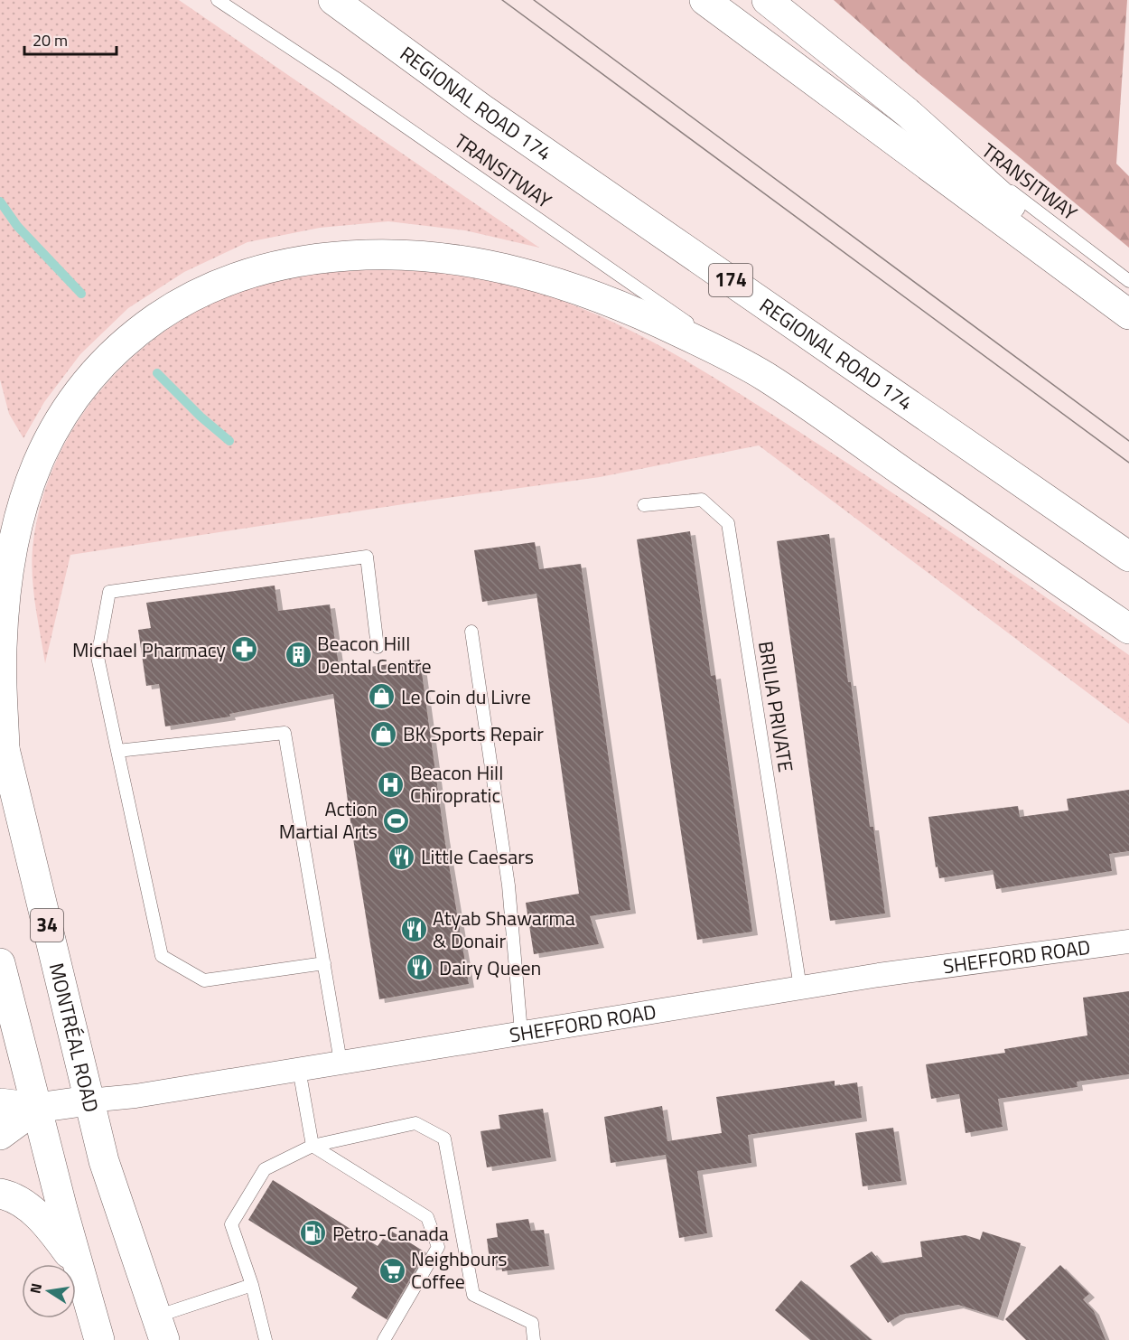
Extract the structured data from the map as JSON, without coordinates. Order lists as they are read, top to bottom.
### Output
{
  "streets": {
    "main road": [
      "REGIONAL ROAD 174",
      "174",
      "34",
      "SHEFFORD ROAD",
      "MONTRÉAL ROAD"
    ],
    "lane": ["TRANSITWAY", "BRILIA PRIVATE"]
  },
  "crossings": [
    ["TRANSITWAY", "MONTRÉAL ROAD"],
    ["BRILIA PRIVATE", "SHEFFORD ROAD"],
    ["SHEFFORD ROAD", "MONTRÉAL ROAD"]
  ],
  "places": {
    "pharmacy": ["Michael Pharmacy"],
    "building": ["Beacon Hill Dental Centre"],
    "shop": ["Le Coin du Livre", "BK Sports Repair"],
    "hospital": ["Beacon Hill Chiropratic"],
    "sports": ["Action Martial Arts"],
    "restaurant": ["Little Caesars", "Atyab Shawarma & Donair", "Dairy Queen"],
    "fuel station": ["Petro-Canada"],
    "supermarket": ["Neighbours Coffee"]
  },
  "scale_bar": "20 m",
  "north": "left"
}
